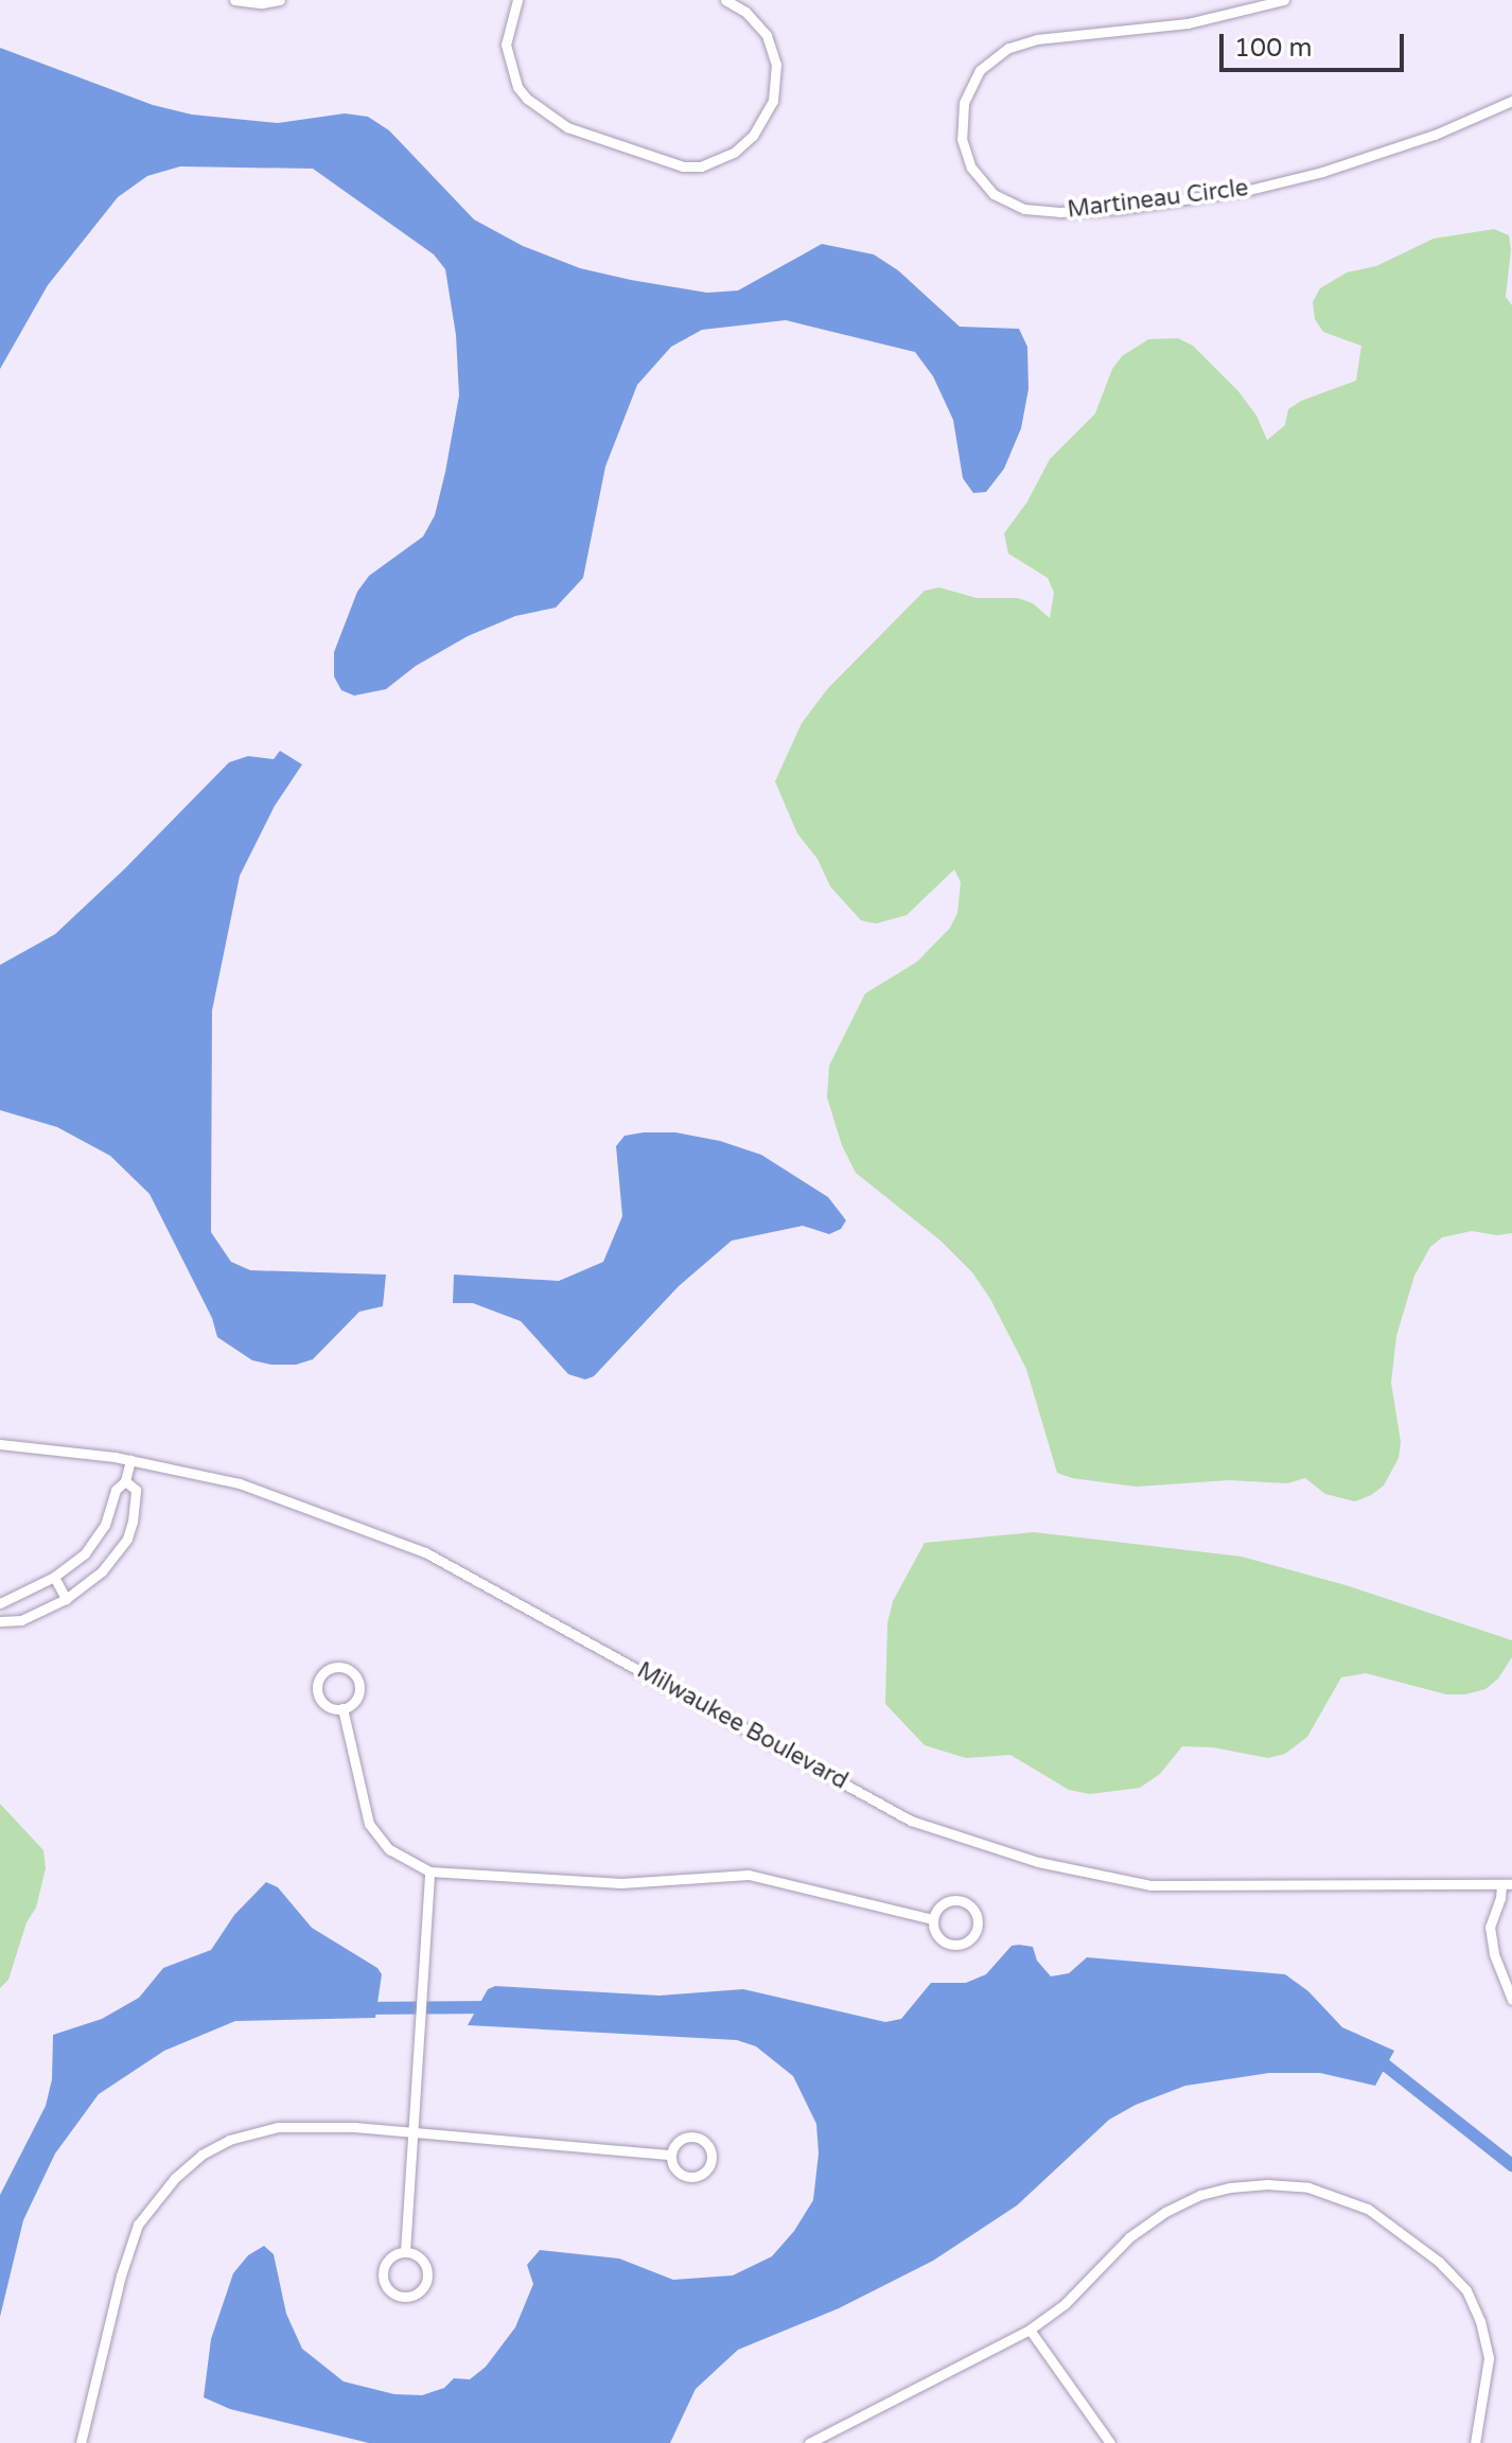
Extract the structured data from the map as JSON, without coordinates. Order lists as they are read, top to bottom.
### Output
{
  "streets": {
    "street": ["Martineau Circle", "Milwaukee Boulevard"]
  },
  "scale_bar": "100 m"
}
